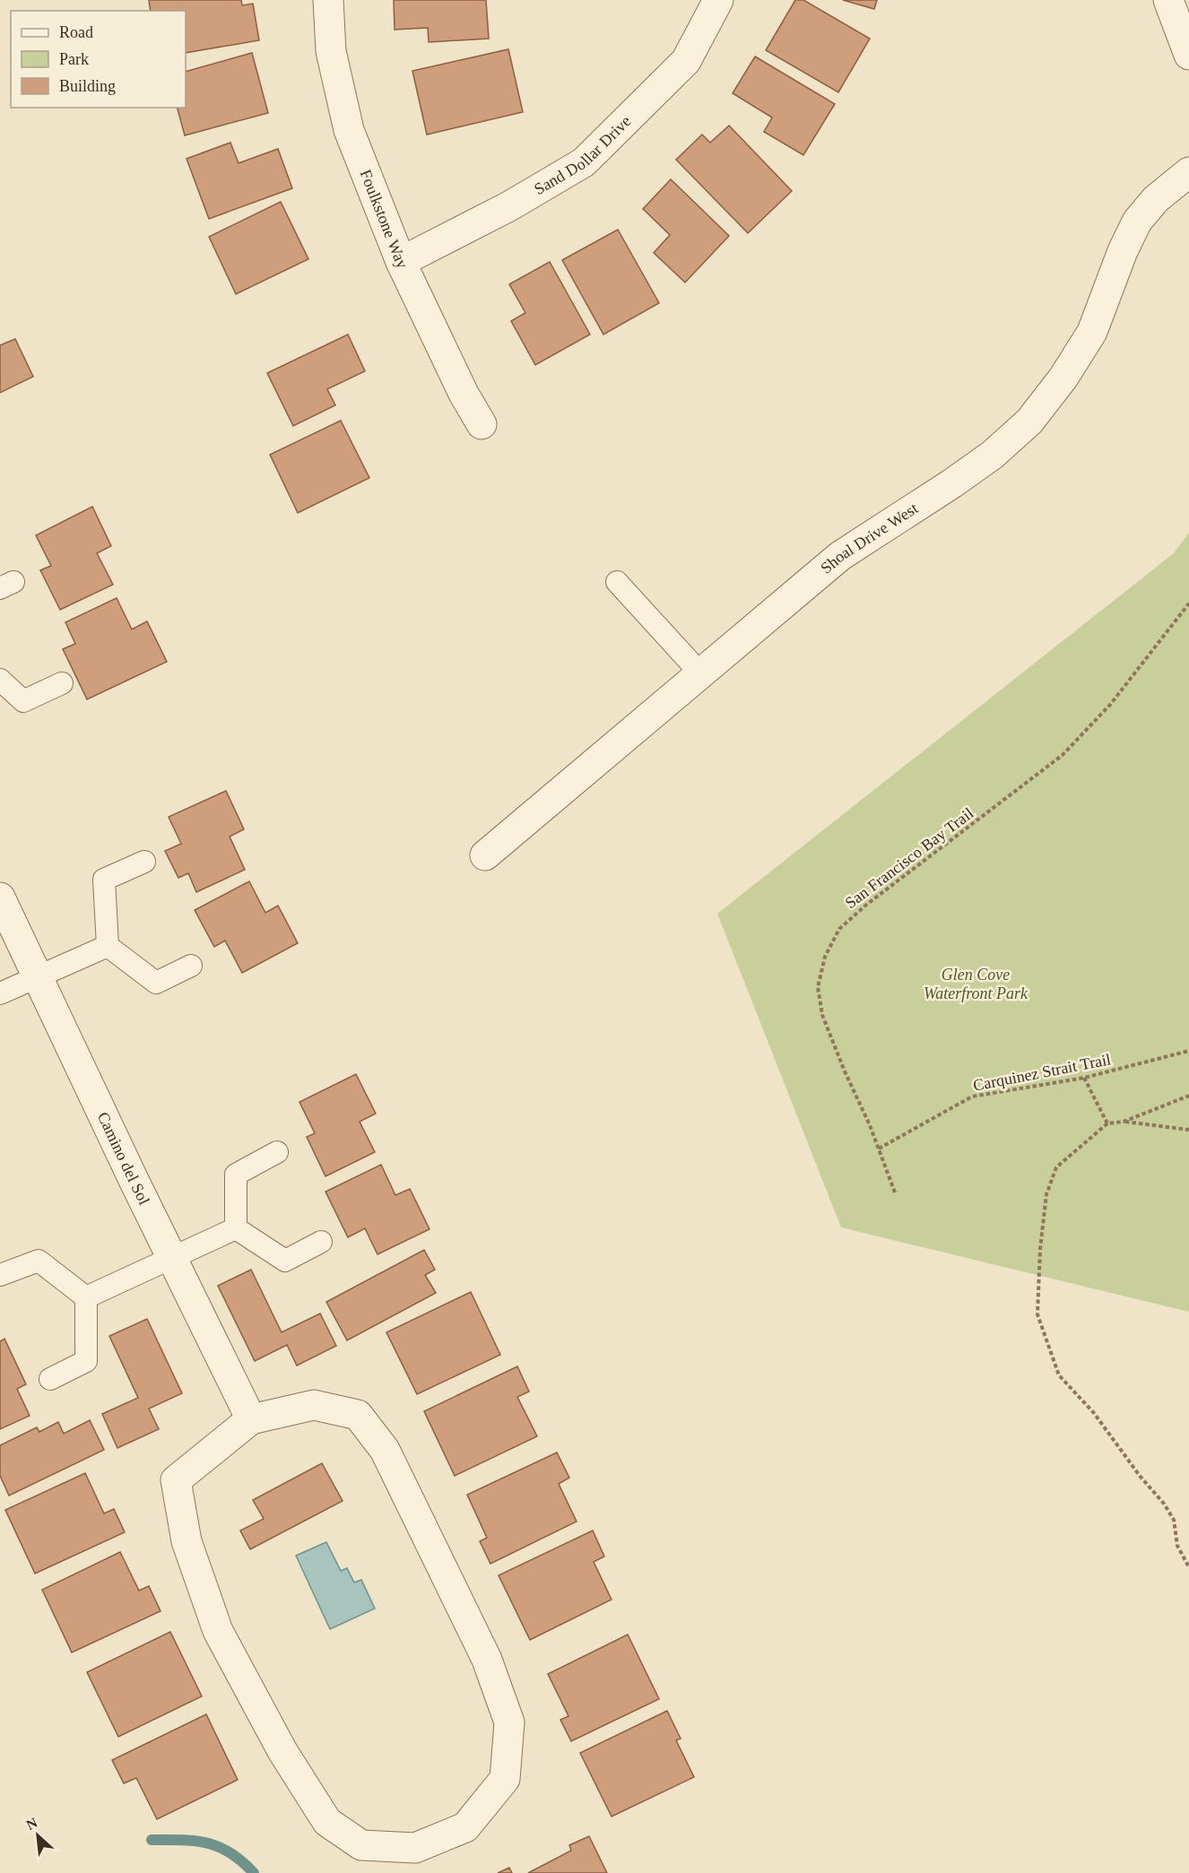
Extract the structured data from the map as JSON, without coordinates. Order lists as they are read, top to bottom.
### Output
{
  "streets": {
    "street": [
      "Sand Dollar Drive",
      "Foulkstone Way",
      "Shoal Drive West",
      "Camino del Sol"
    ],
    "path": ["San Francisco Bay Trail", "Carquinez Strait Trail"]
  },
  "crossings": [
    ["Sand Dollar Drive", "Foulkstone Way"],
    ["San Francisco Bay Trail", "Carquinez Strait Trail"]
  ],
  "parks": ["Glen Cove Waterfront Park"],
  "legend": ["Road", "Park", "Building"],
  "north": "top left"
}
